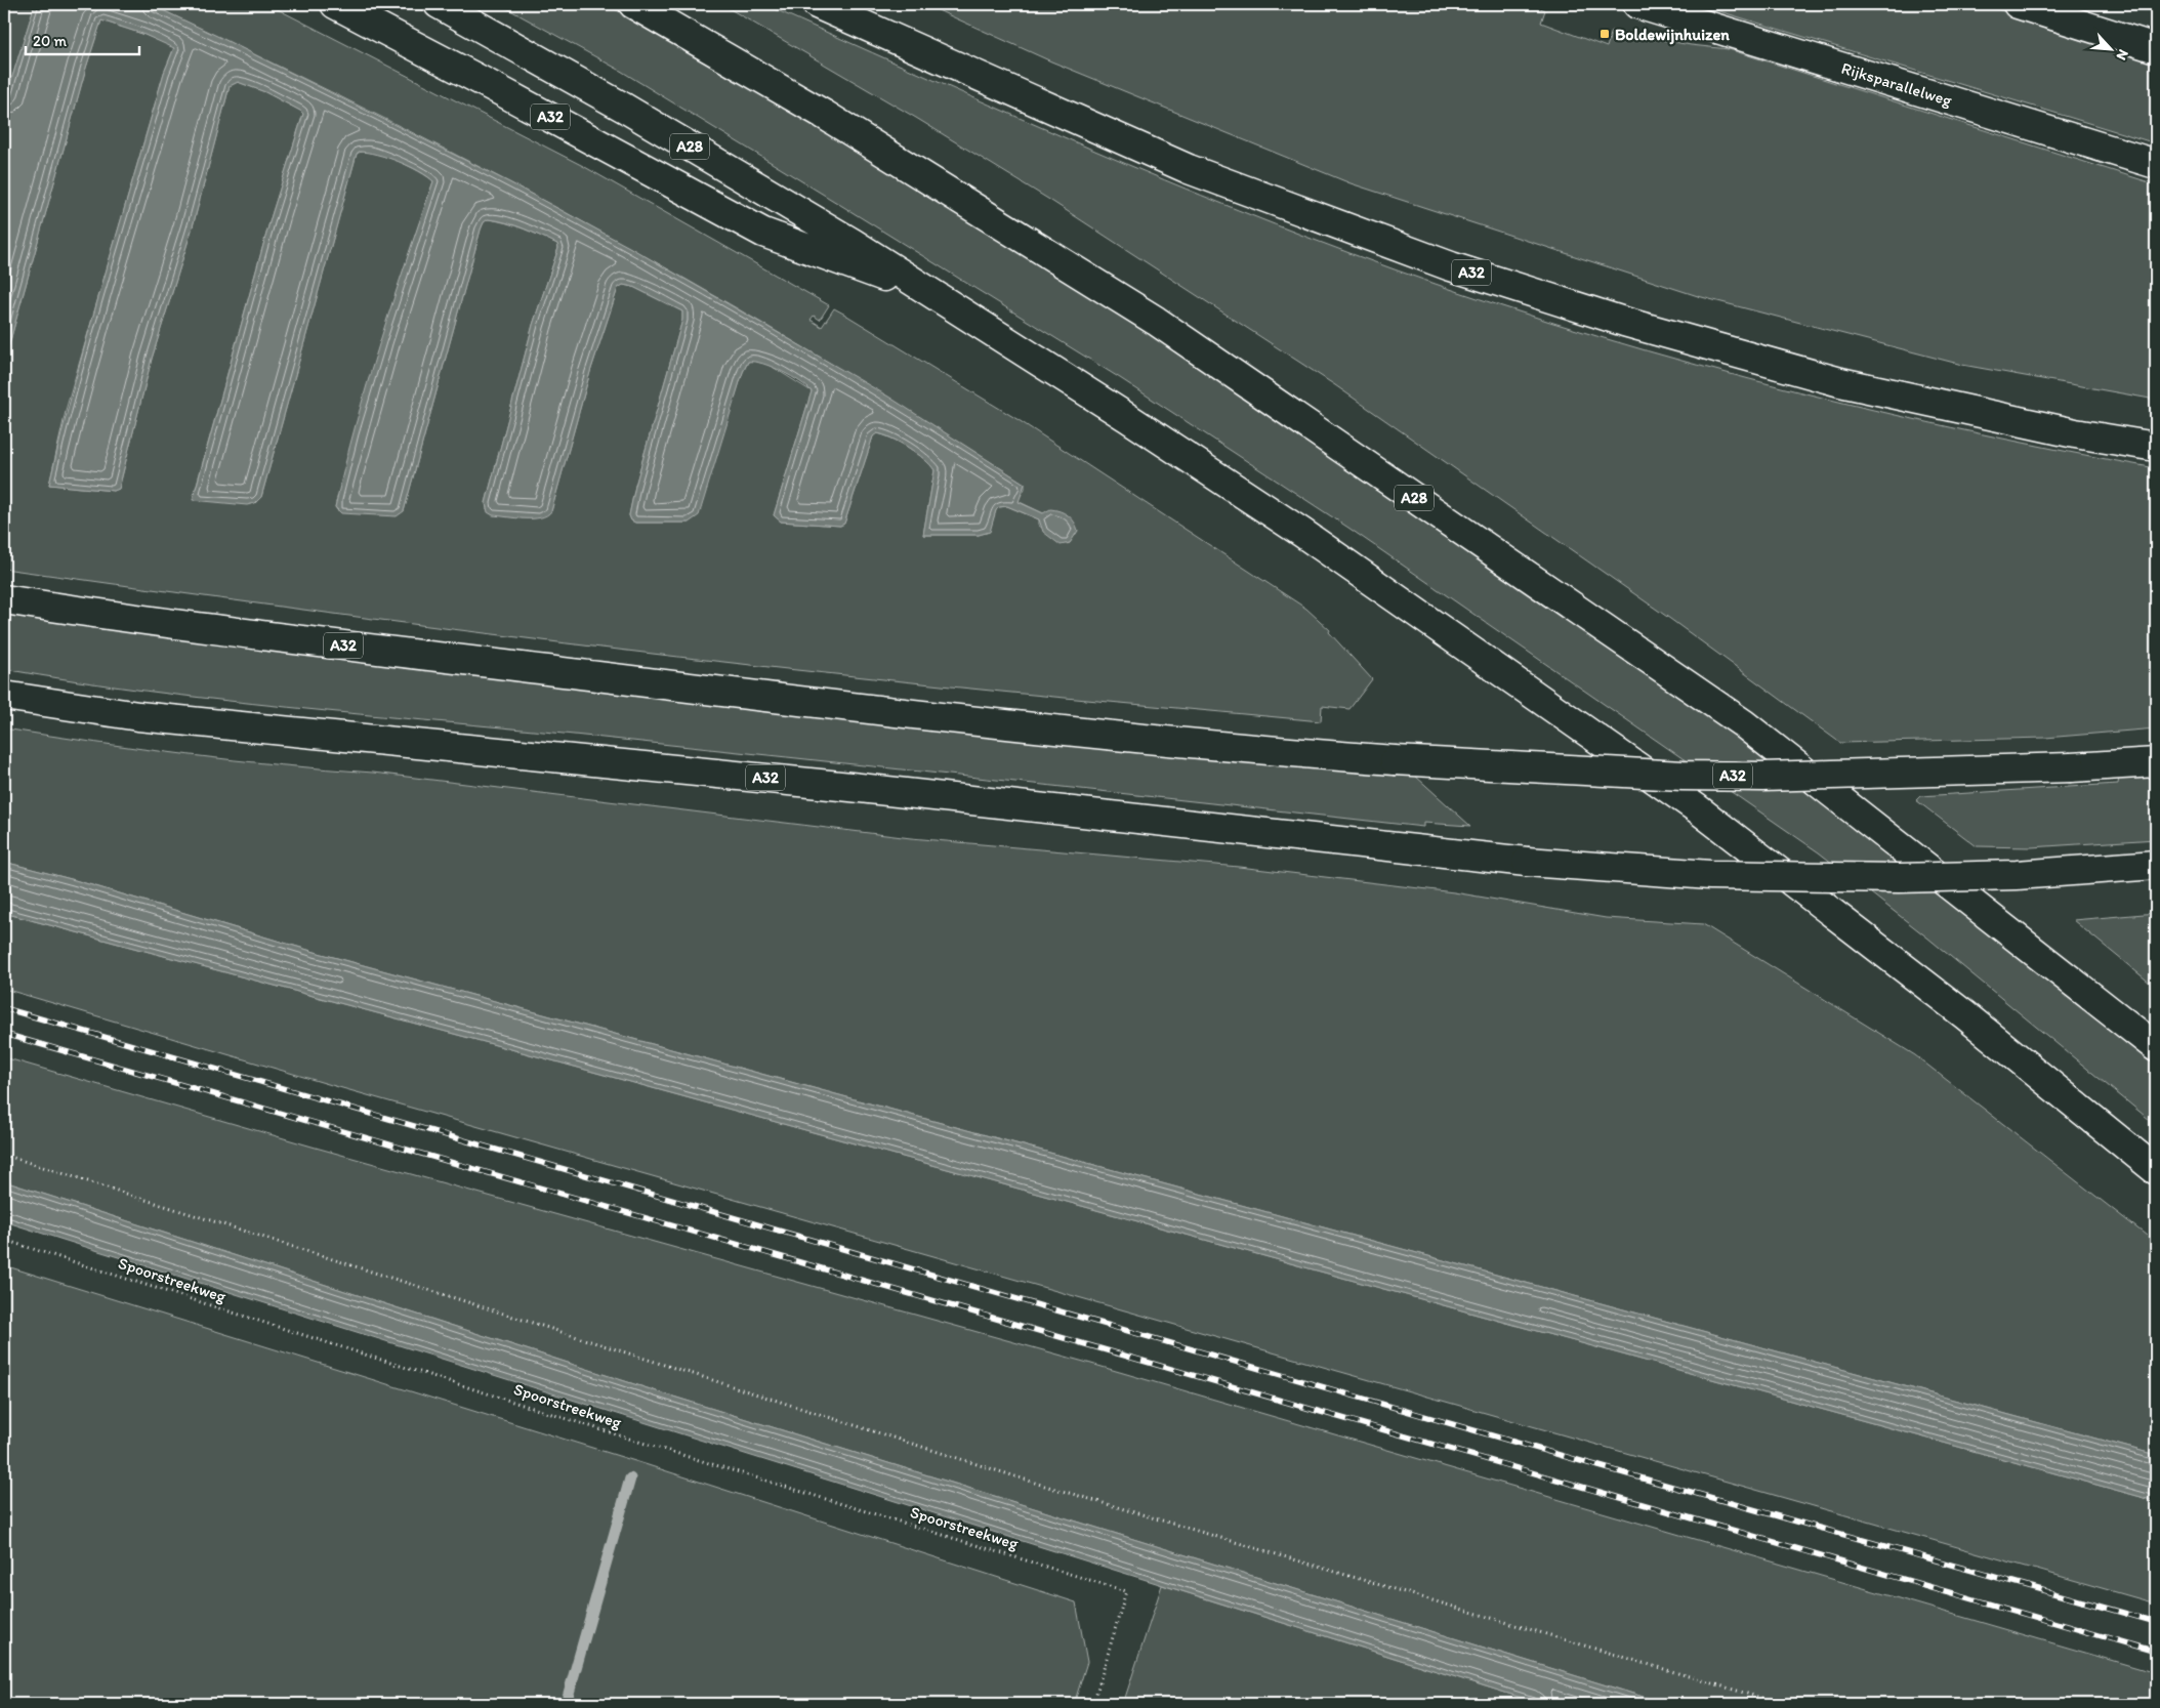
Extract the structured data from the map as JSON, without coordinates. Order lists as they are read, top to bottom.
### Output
{
  "streets": {
    "main road": ["Rijksparallelweg", "A32", "A28"],
    "path": ["Spoorstreekweg"]
  },
  "crossings": [
    ["A32", "A28"]
  ],
  "places": {
    "transit": ["Boldewijnhuizen"]
  },
  "scale_bar": "20 m",
  "north": "bottom right"
}
